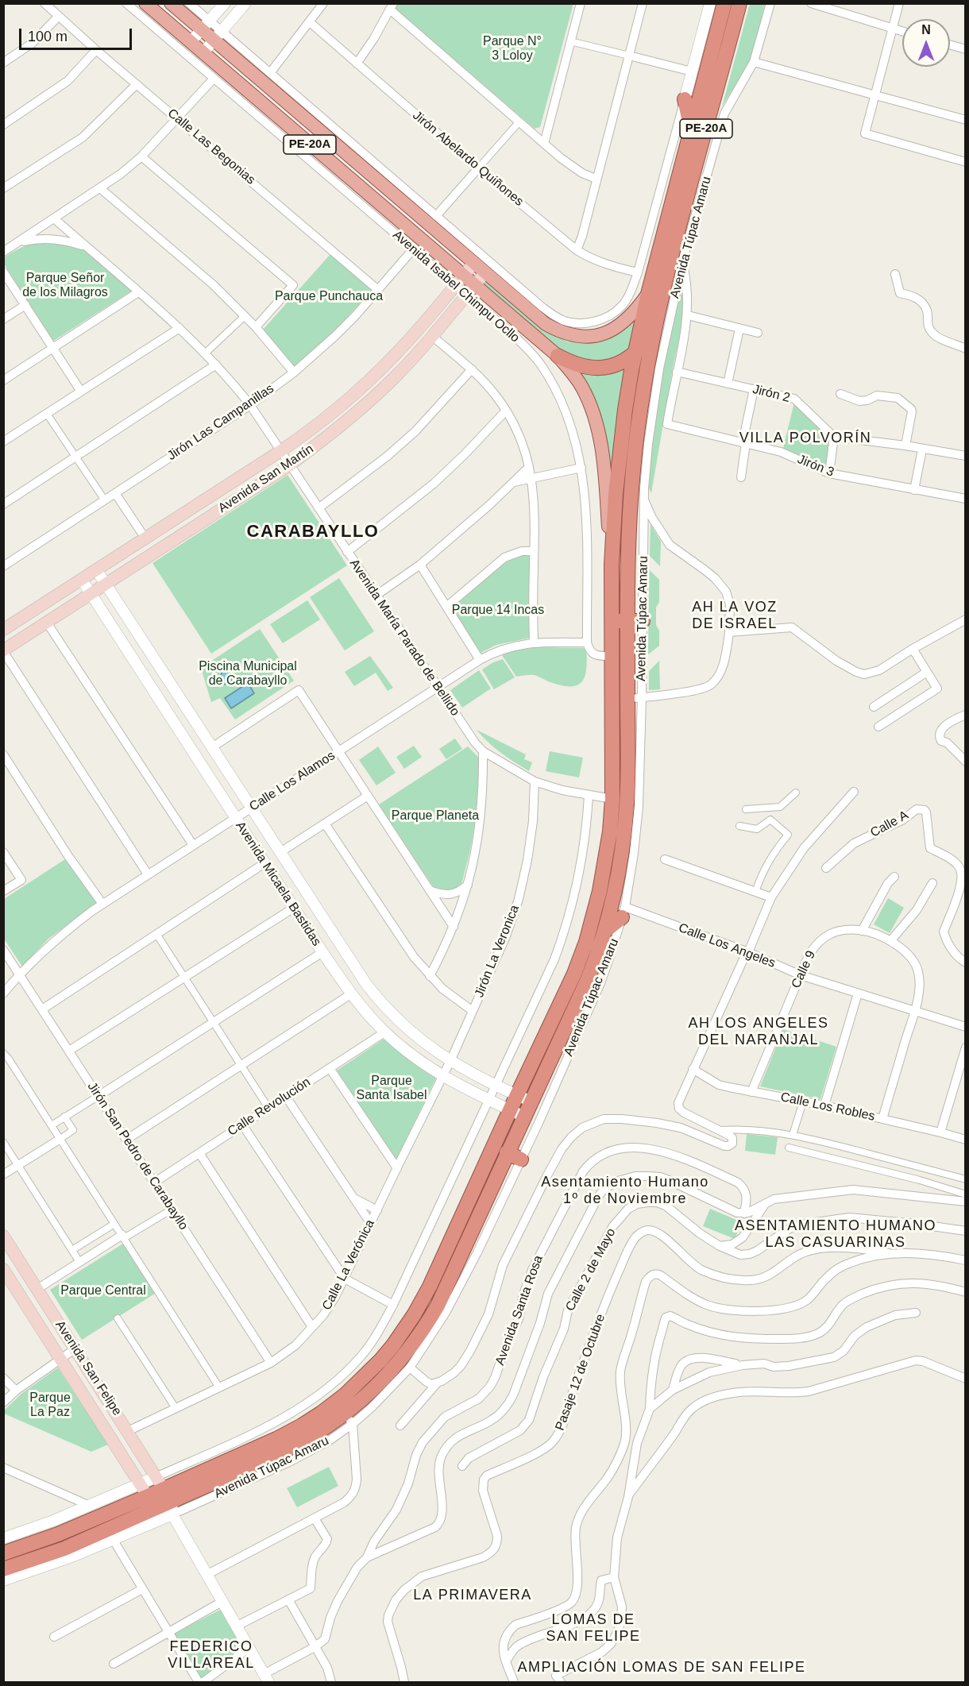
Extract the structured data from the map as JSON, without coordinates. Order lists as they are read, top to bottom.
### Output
{
  "streets": {
    "highway": ["PE-20A", "Avenida Túpac Amaru"],
    "main road": ["Avenida Isabel Chimpu Ocllo", "Avenida San Martín", "Avenida San Felipe"],
    "street": [
      "Calle Las Begonias",
      "Jirón Abelardo Quiñones",
      "Jirón 2",
      "Jirón Las Campanillas",
      "Jirón 3",
      "Avenida María Parado de Bellido",
      "Calle Los Alamos",
      "Calle A",
      "Avenida Micaela Bastidas",
      "Calle Los Angeles",
      "Jirón La Veronica",
      "Calle 9",
      "Calle Revolución",
      "Calle Los Robles",
      "Jirón San Pedro de Carabayllo",
      "Calle La Verónica",
      "Calle 2 de Mayo",
      "Avenida Santa Rosa",
      "Pasaje 12 de Octubre"
    ]
  },
  "crossings": [
    ["PE-20A", "Avenida Túpac Amaru"],
    ["PE-20A", "Avenida San Martín"],
    ["Calle Las Begonias", "Jirón Las Campanillas"],
    ["Avenida Túpac Amaru", "Avenida Isabel Chimpu Ocllo"],
    ["Avenida Túpac Amaru", "Avenida María Parado de Bellido"],
    ["Avenida Túpac Amaru", "Avenida Micaela Bastidas"],
    ["Avenida Túpac Amaru", "Calle Los Angeles"],
    ["Avenida Túpac Amaru", "Avenida San Felipe"],
    ["Avenida Isabel Chimpu Ocllo", "Jirón Las Campanillas"],
    ["Avenida Isabel Chimpu Ocllo", "Avenida San Martín"],
    ["Avenida Isabel Chimpu Ocllo", "Calle Los Alamos"],
    ["Jirón 2", "Jirón 3"],
    ["Jirón Las Campanillas", "Avenida María Parado de Bellido"],
    ["Avenida San Martín", "Avenida María Parado de Bellido"],
    ["Avenida San Martín", "Avenida Micaela Bastidas"],
    ["Avenida María Parado de Bellido", "Calle Los Alamos"],
    ["Avenida María Parado de Bellido", "Jirón La Veronica"],
    ["Calle Los Alamos", "Avenida Micaela Bastidas"],
    ["Calle Los Alamos", "Jirón San Pedro de Carabayllo"],
    ["Avenida Micaela Bastidas", "Jirón La Veronica"],
    ["Avenida Micaela Bastidas", "Calle Revolución"],
    ["Avenida Micaela Bastidas", "Calle La Verónica"],
    ["Calle Los Angeles", "Calle 9"],
    ["Jirón La Veronica", "Calle La Verónica"],
    ["Calle 9", "Calle Los Robles"],
    ["Calle Revolución", "Jirón San Pedro de Carabayllo"],
    ["Jirón San Pedro de Carabayllo", "Calle La Verónica"],
    ["Calle La Verónica", "Avenida San Felipe"]
  ],
  "districts": [
    "VILLA POLVORÍN",
    "CARABAYLLO",
    "AH LA VOZ DE ISRAEL",
    "AH LOS ANGELES DEL NARANJAL",
    "Asentamiento Humano 1º de Noviembre",
    "ASENTAMIENTO HUMANO LAS CASUARINAS",
    "LA PRIMAVERA",
    "LOMAS DE SAN FELIPE",
    "FEDERICO VILLAREAL",
    "AMPLIACIÓN LOMAS DE SAN FELIPE"
  ],
  "parks": [
    "Parque N° 3 Loloy",
    "Parque Señor de los Milagros",
    "Parque Punchauca",
    "Parque 14 Incas",
    "Piscina Municipal de Carabayllo",
    "Parque Planeta",
    "Parque Santa Isabel",
    "Parque Central",
    "Parque La Paz"
  ],
  "scale_bar": "100 m",
  "north": "top"
}
